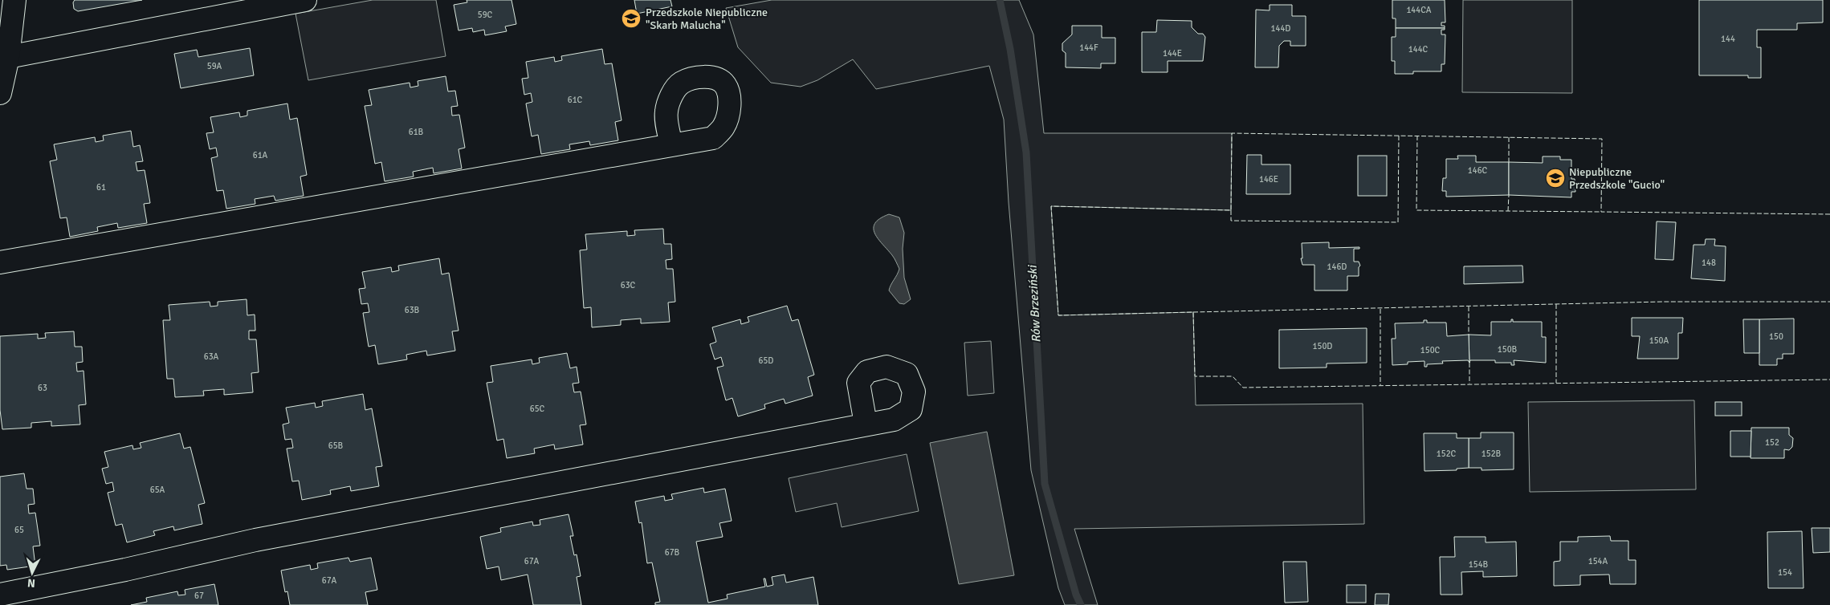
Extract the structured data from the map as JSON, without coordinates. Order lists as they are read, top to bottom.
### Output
{
  "water": ["Rów Brzeziński"],
  "places": {
    "school or university": ["Przedszkole Niepubliczne \"Skarb Malucha\"", "Niepubliczne Przedszkole \"Gucio\""]
  },
  "house_numbers": [
    "144CA",
    "59C",
    "144D",
    "144",
    "144F",
    "144C",
    "144E",
    "59A",
    "61C",
    "61B",
    "61A",
    "146C",
    "146E",
    "61",
    "148",
    "146D",
    "63C",
    "63B",
    "150",
    "150A",
    "150D",
    "150B",
    "150C",
    "63A",
    "65D",
    "63",
    "65C",
    "152",
    "65B",
    "152C",
    "152B",
    "65A",
    "65",
    "67B",
    "67A",
    "154A",
    "154B",
    "154",
    "67A",
    "67"
  ],
  "north": "bottom"
}
